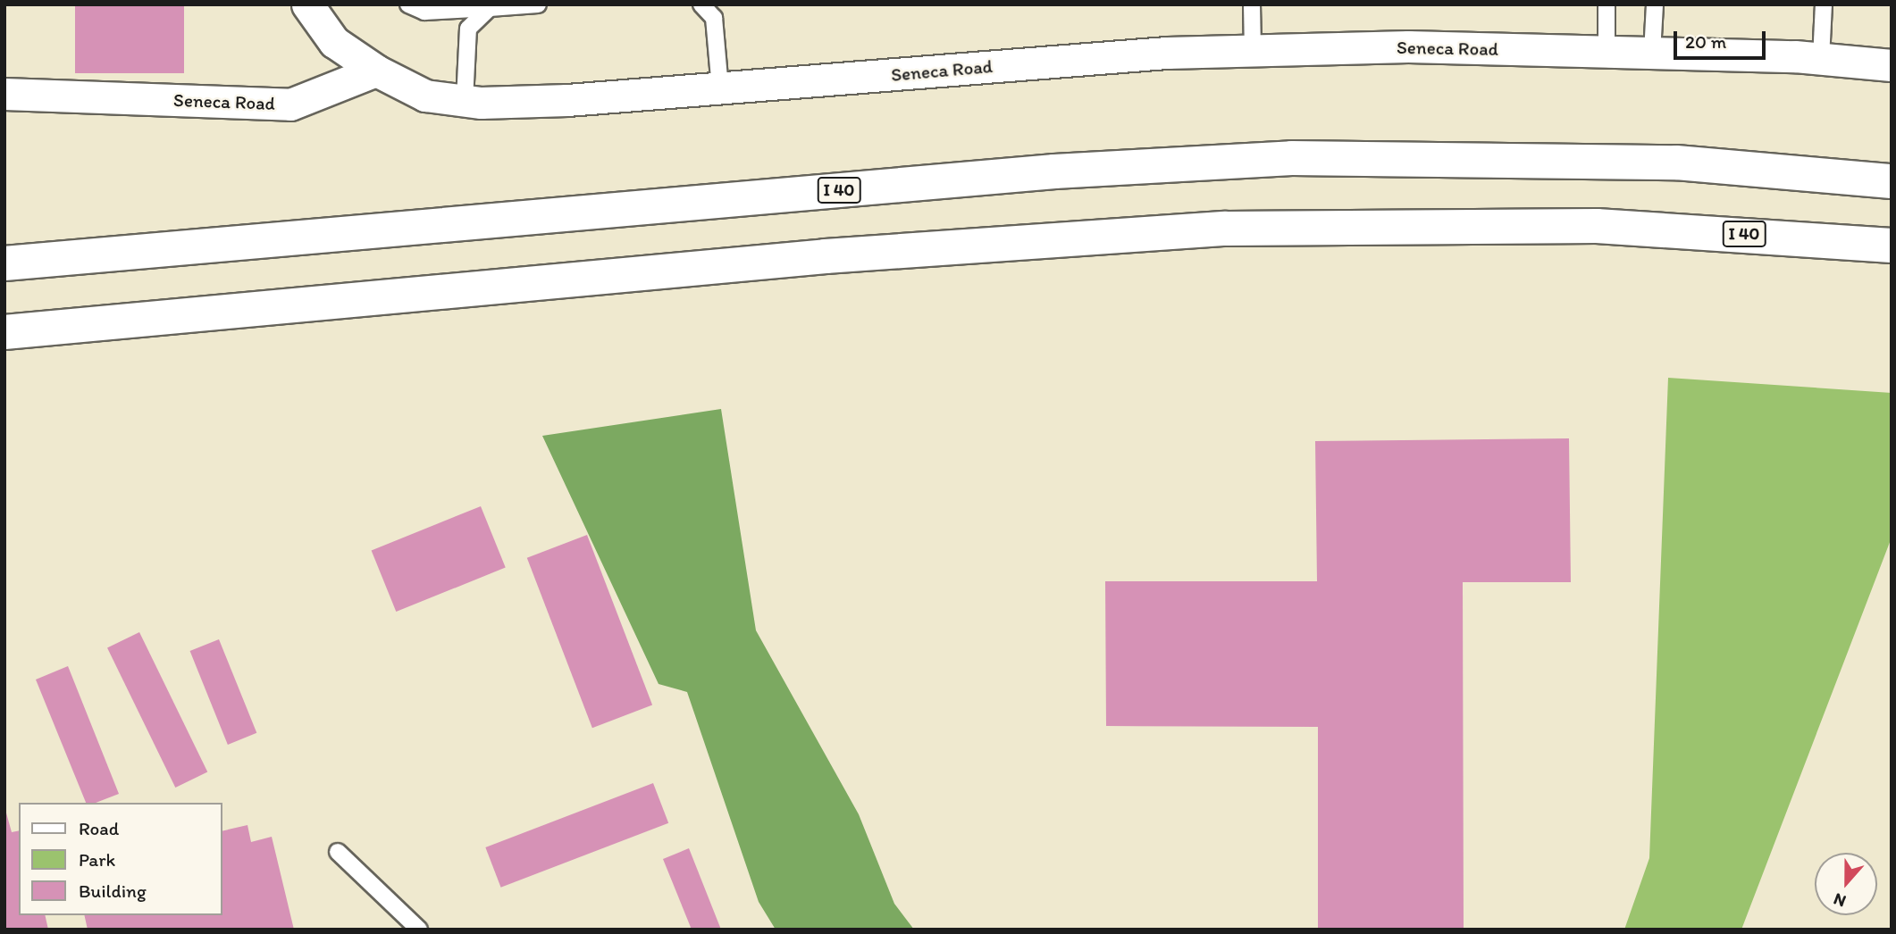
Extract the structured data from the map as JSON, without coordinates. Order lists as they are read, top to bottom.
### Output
{
  "streets": {
    "highway": ["I 40"],
    "street": ["Seneca Road"]
  },
  "legend": ["Road", "Park", "Building"],
  "scale_bar": "20 m",
  "north": "bottom"
}
